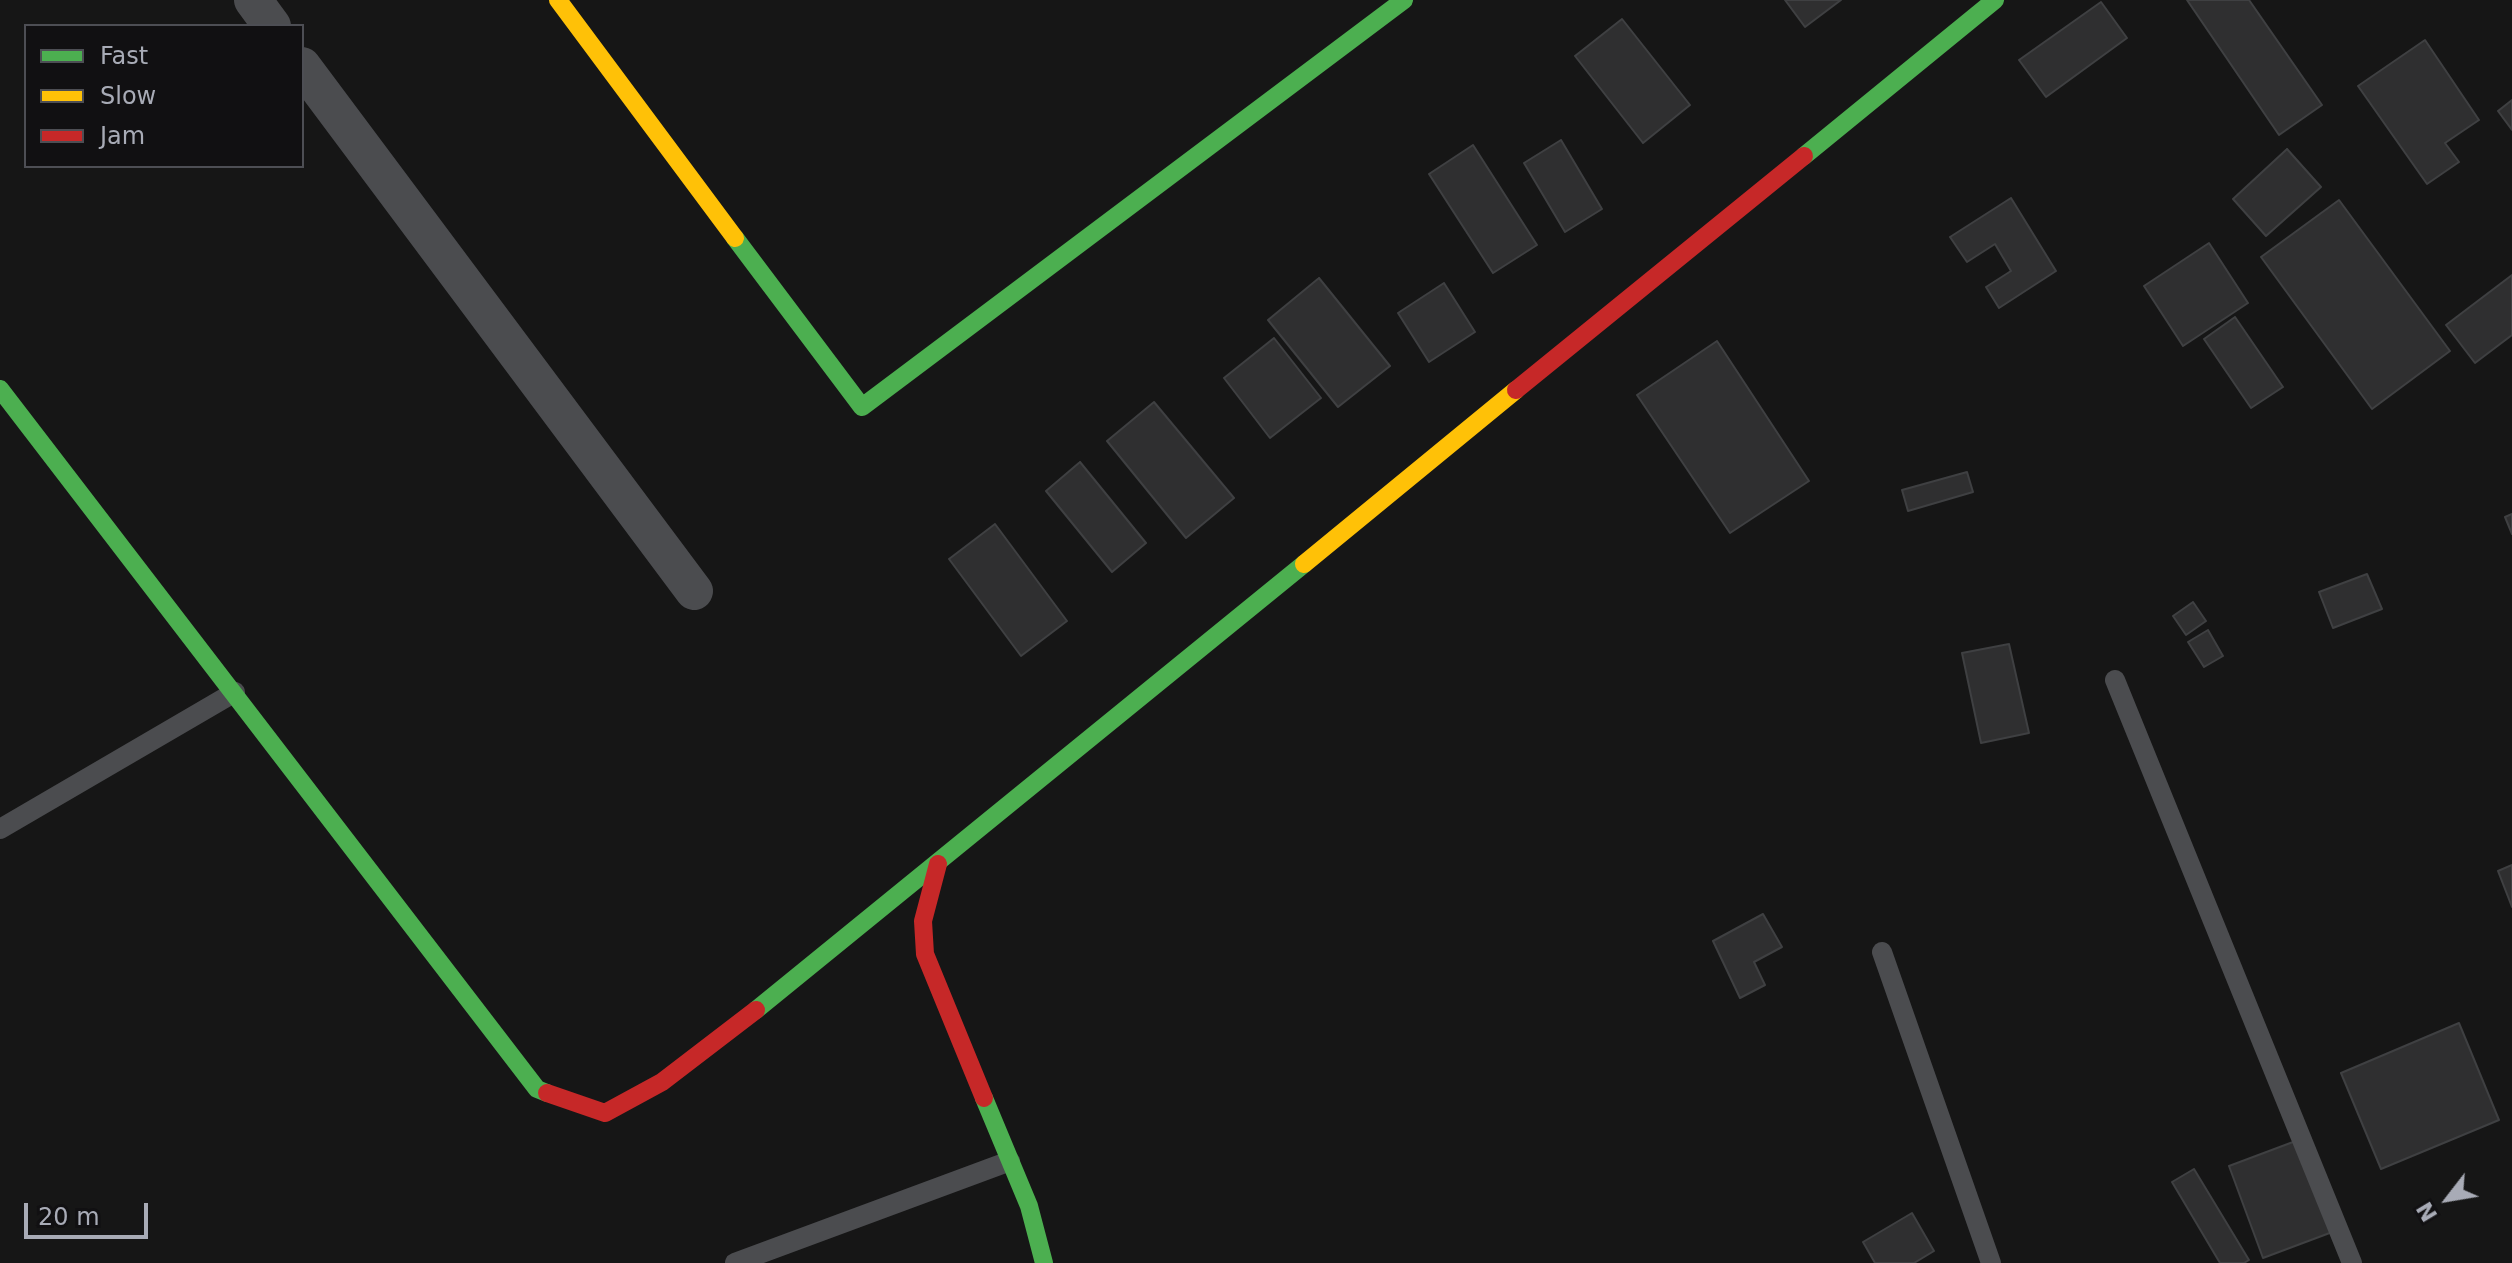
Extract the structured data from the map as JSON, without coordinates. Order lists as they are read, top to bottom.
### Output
{
  "legend": ["Fast", "Slow", "Jam"],
  "scale_bar": "20 m",
  "north": "bottom left"
}
